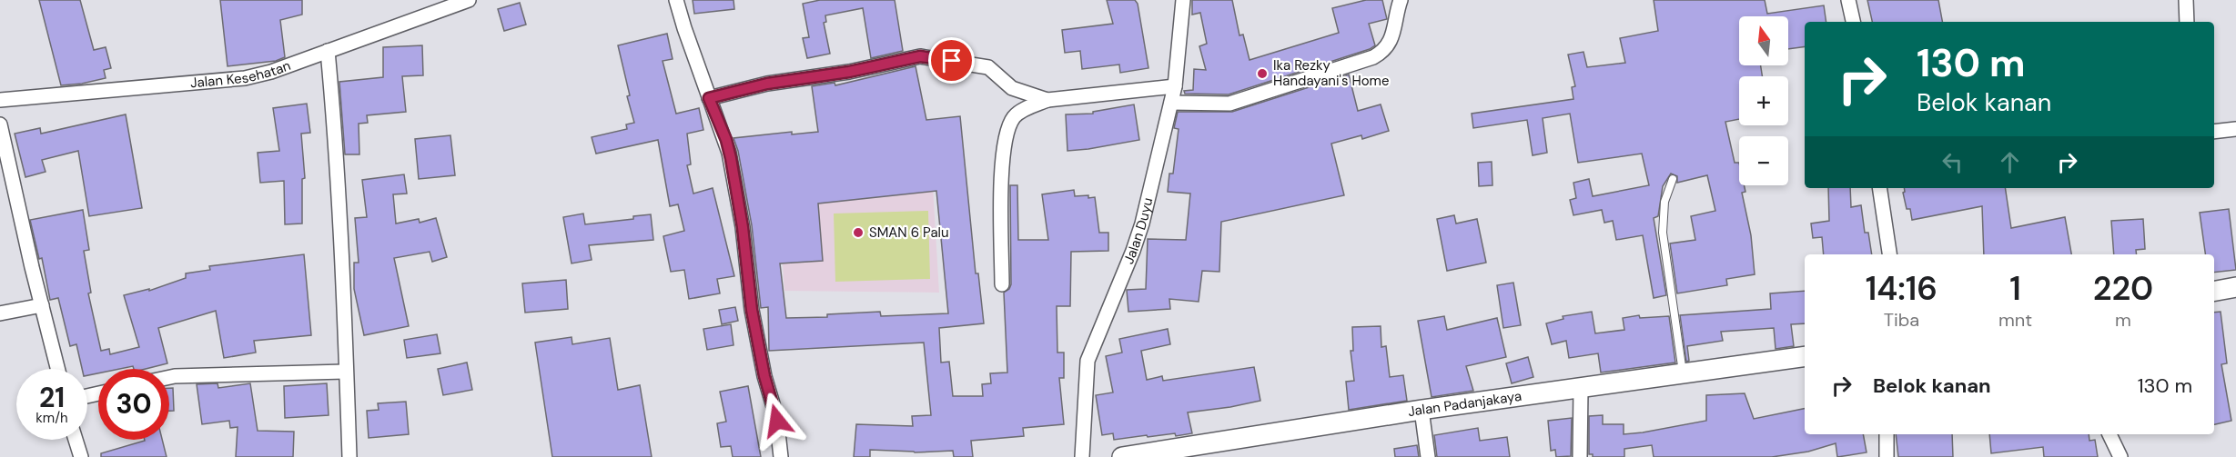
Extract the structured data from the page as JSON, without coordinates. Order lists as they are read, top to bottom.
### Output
{
  "streets": {
    "street": ["Jalan Kesehatan", "Jalan Duyu", "Jalan Padanjakaya"]
  },
  "places": ["Ika Rezky Handayani's Home", "SMAN 6 Palu"],
  "north": "top",
  "page": {
    "map_buttons": ["+", "−"],
    "turn": ["130 m", "Belok kanan"],
    "eta": [
      "14:16",
      "Tiba",
      "1",
      "mnt",
      "220",
      "m"
    ],
    "list": [
      {
        "name": "Belok kanan",
        "value": "130 m"
      }
    ],
    "speed": "21 km/h",
    "limit": "30"
  }
}
